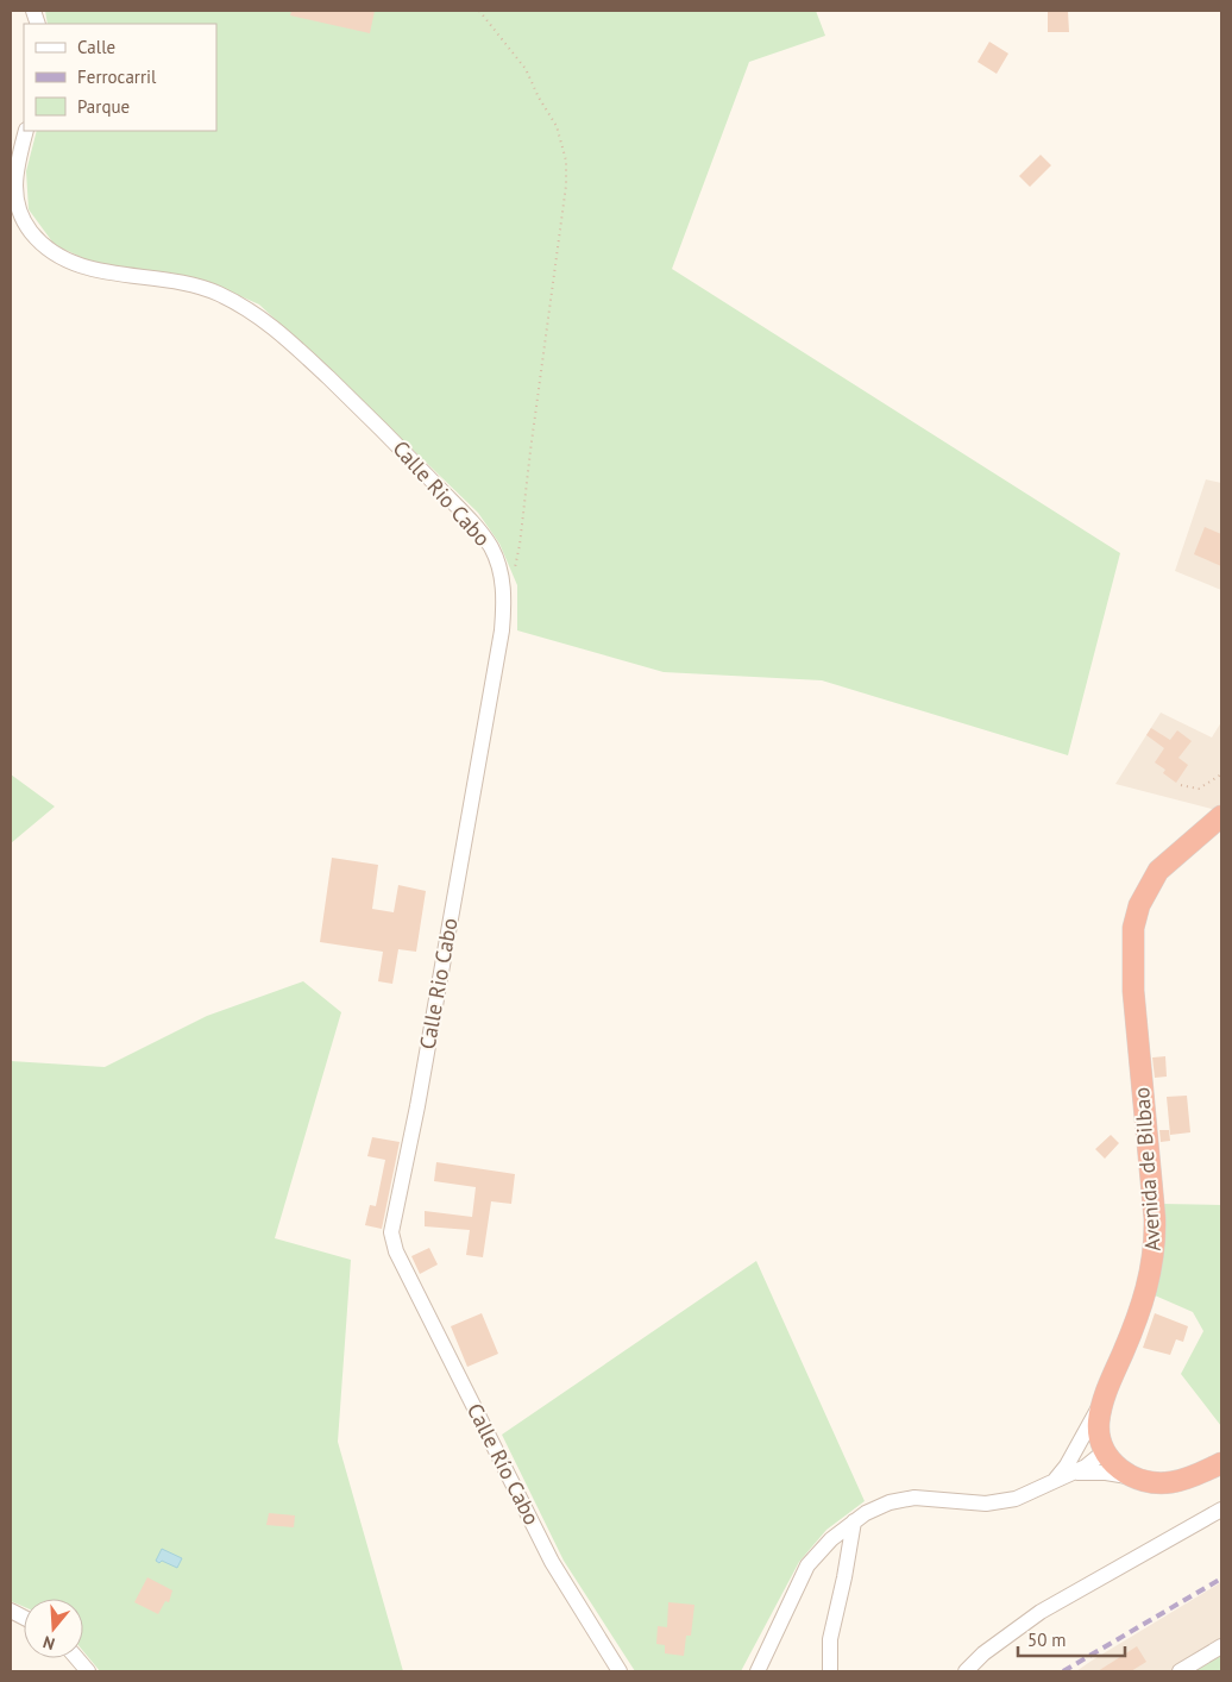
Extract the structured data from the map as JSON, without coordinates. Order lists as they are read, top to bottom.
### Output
{
  "streets": {
    "highway": ["Avenida de Bilbao"],
    "street": ["Calle Rio Cabo", "Calle Río Cabo"]
  },
  "crossings": [
    ["Calle Rio Cabo", "Calle Río Cabo"]
  ],
  "legend": ["Calle", "Ferrocarril", "Parque"],
  "scale_bar": "50 m",
  "north": "bottom"
}
